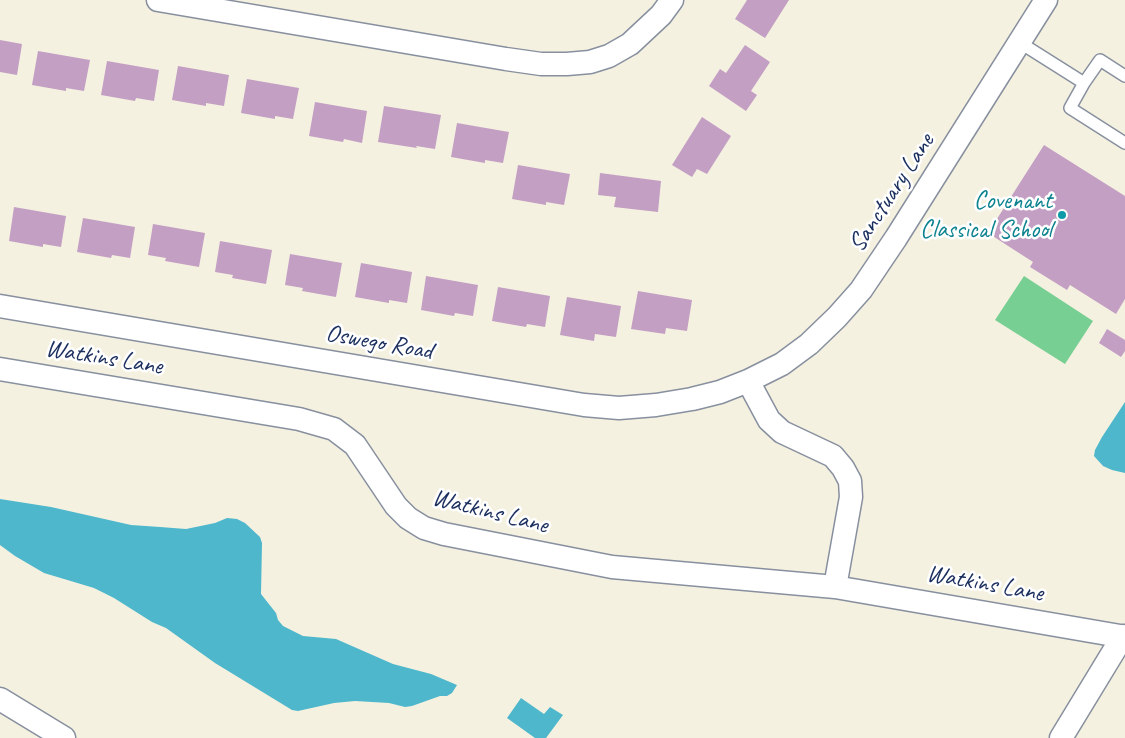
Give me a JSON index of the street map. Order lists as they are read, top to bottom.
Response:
{
  "streets": {
    "street": ["Sanctuary Lane", "Oswego Road", "Watkins Lane"]
  },
  "crossings": [
    ["Sanctuary Lane", "Oswego Road"]
  ],
  "places": ["Covenant Classical School"]
}
